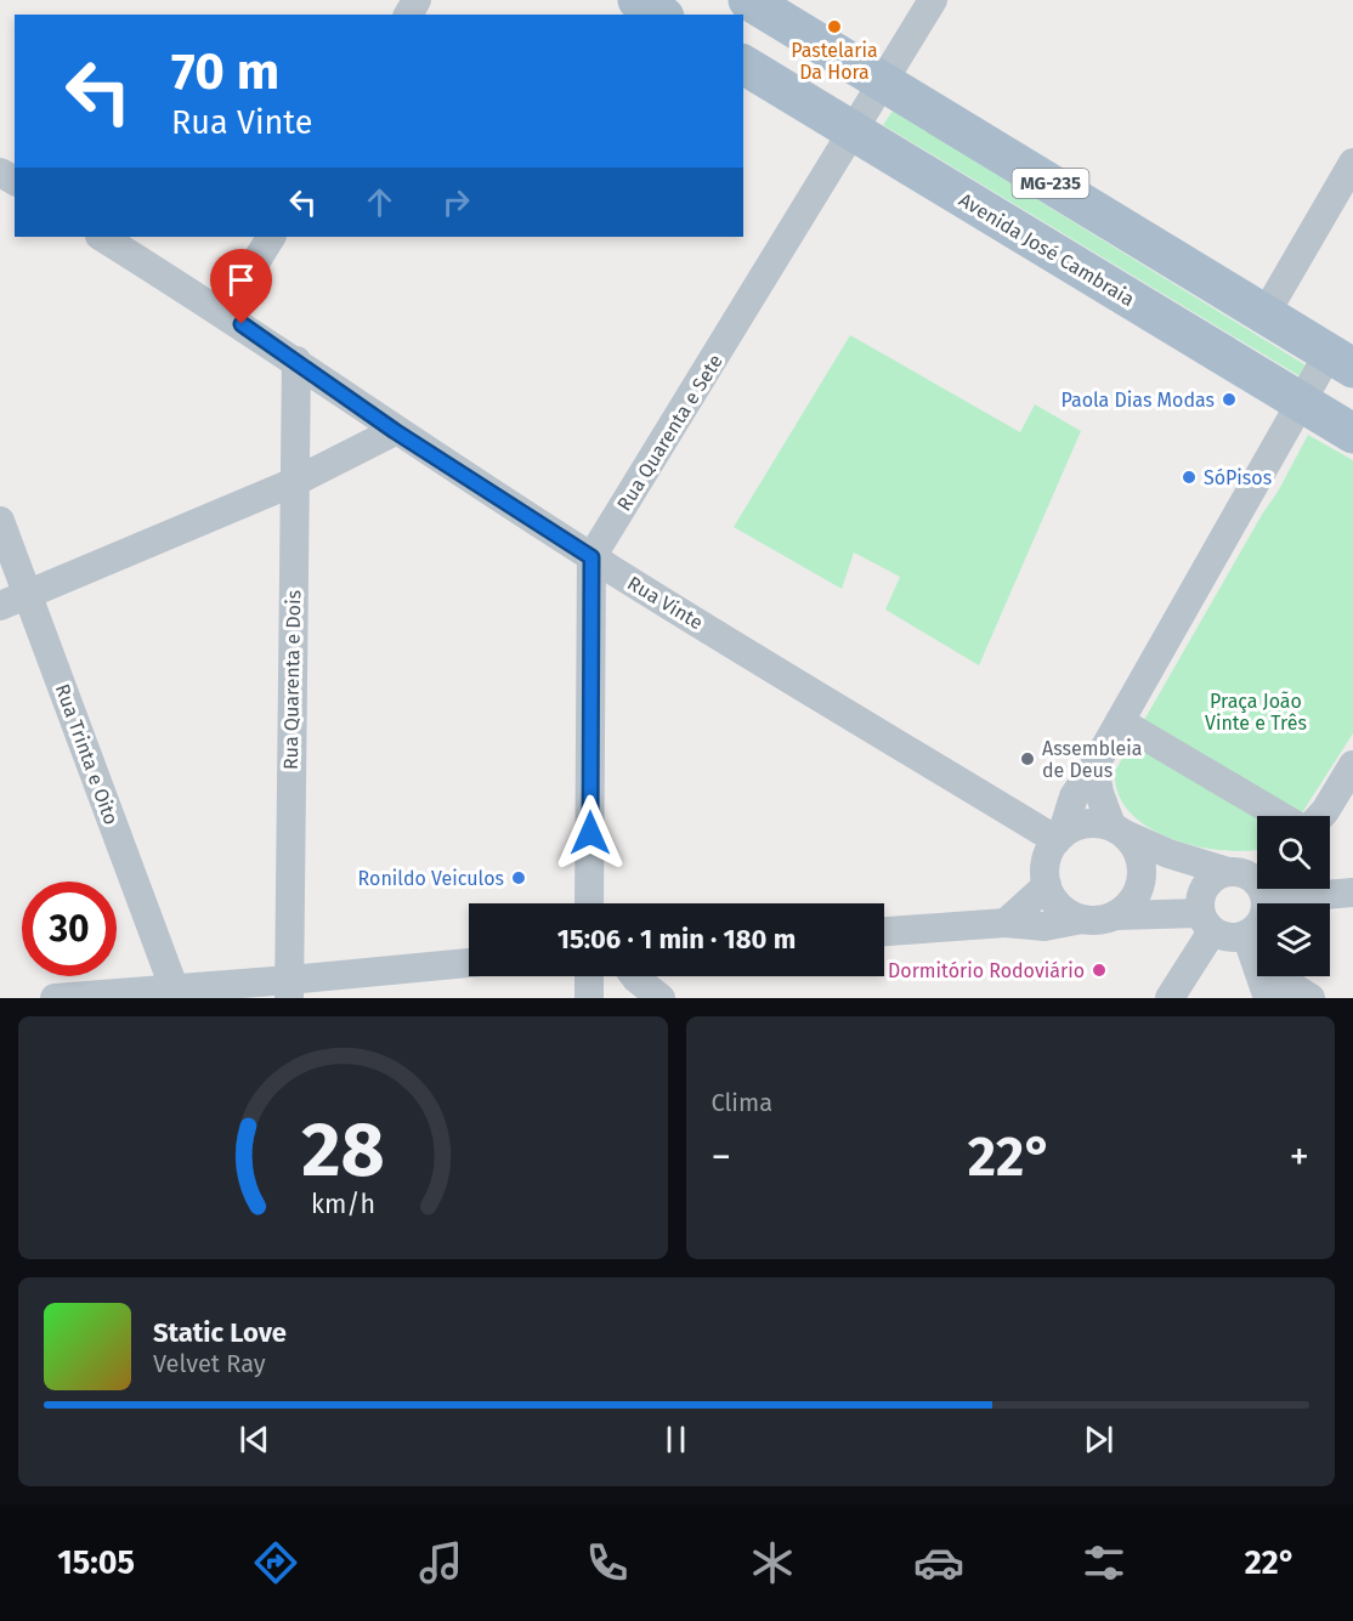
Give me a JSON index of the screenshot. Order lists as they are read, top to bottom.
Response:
{
  "streets": {
    "main road": ["MG-235", "Avenida José Cambraia"],
    "street": [
      "Rua Quarenta e Sete",
      "Rua Vinte",
      "Rua Quarenta e Dois",
      "Rua Trinta e Oito"
    ]
  },
  "crossings": [
    ["MG-235", "Rua Quarenta e Sete"],
    ["Avenida José Cambraia", "Rua Quarenta e Sete"],
    ["Rua Quarenta e Sete", "Rua Vinte"],
    ["Rua Vinte", "Rua Quarenta e Dois"]
  ],
  "parks": ["Praça João Vinte e Três"],
  "places": [
    "Pastelaria Da Hora",
    "Paola Dias Modas",
    "SóPisos",
    "Assembleia de Deus",
    "Ronildo Veiculos",
    "Dormitório Rodoviário"
  ],
  "page": {
    "turn": ["70 m", "Rua Vinte"],
    "limit": "30",
    "trip": "15:06 · 1 min · 180 m",
    "tile": "Clima",
    "heat": ["−", "22°", "+"],
    "song": ["Static Love", "Velvet Ray"],
    "tabs": ["15:05", "22°"],
    "gauge": ["28", "km/h"]
  }
}
